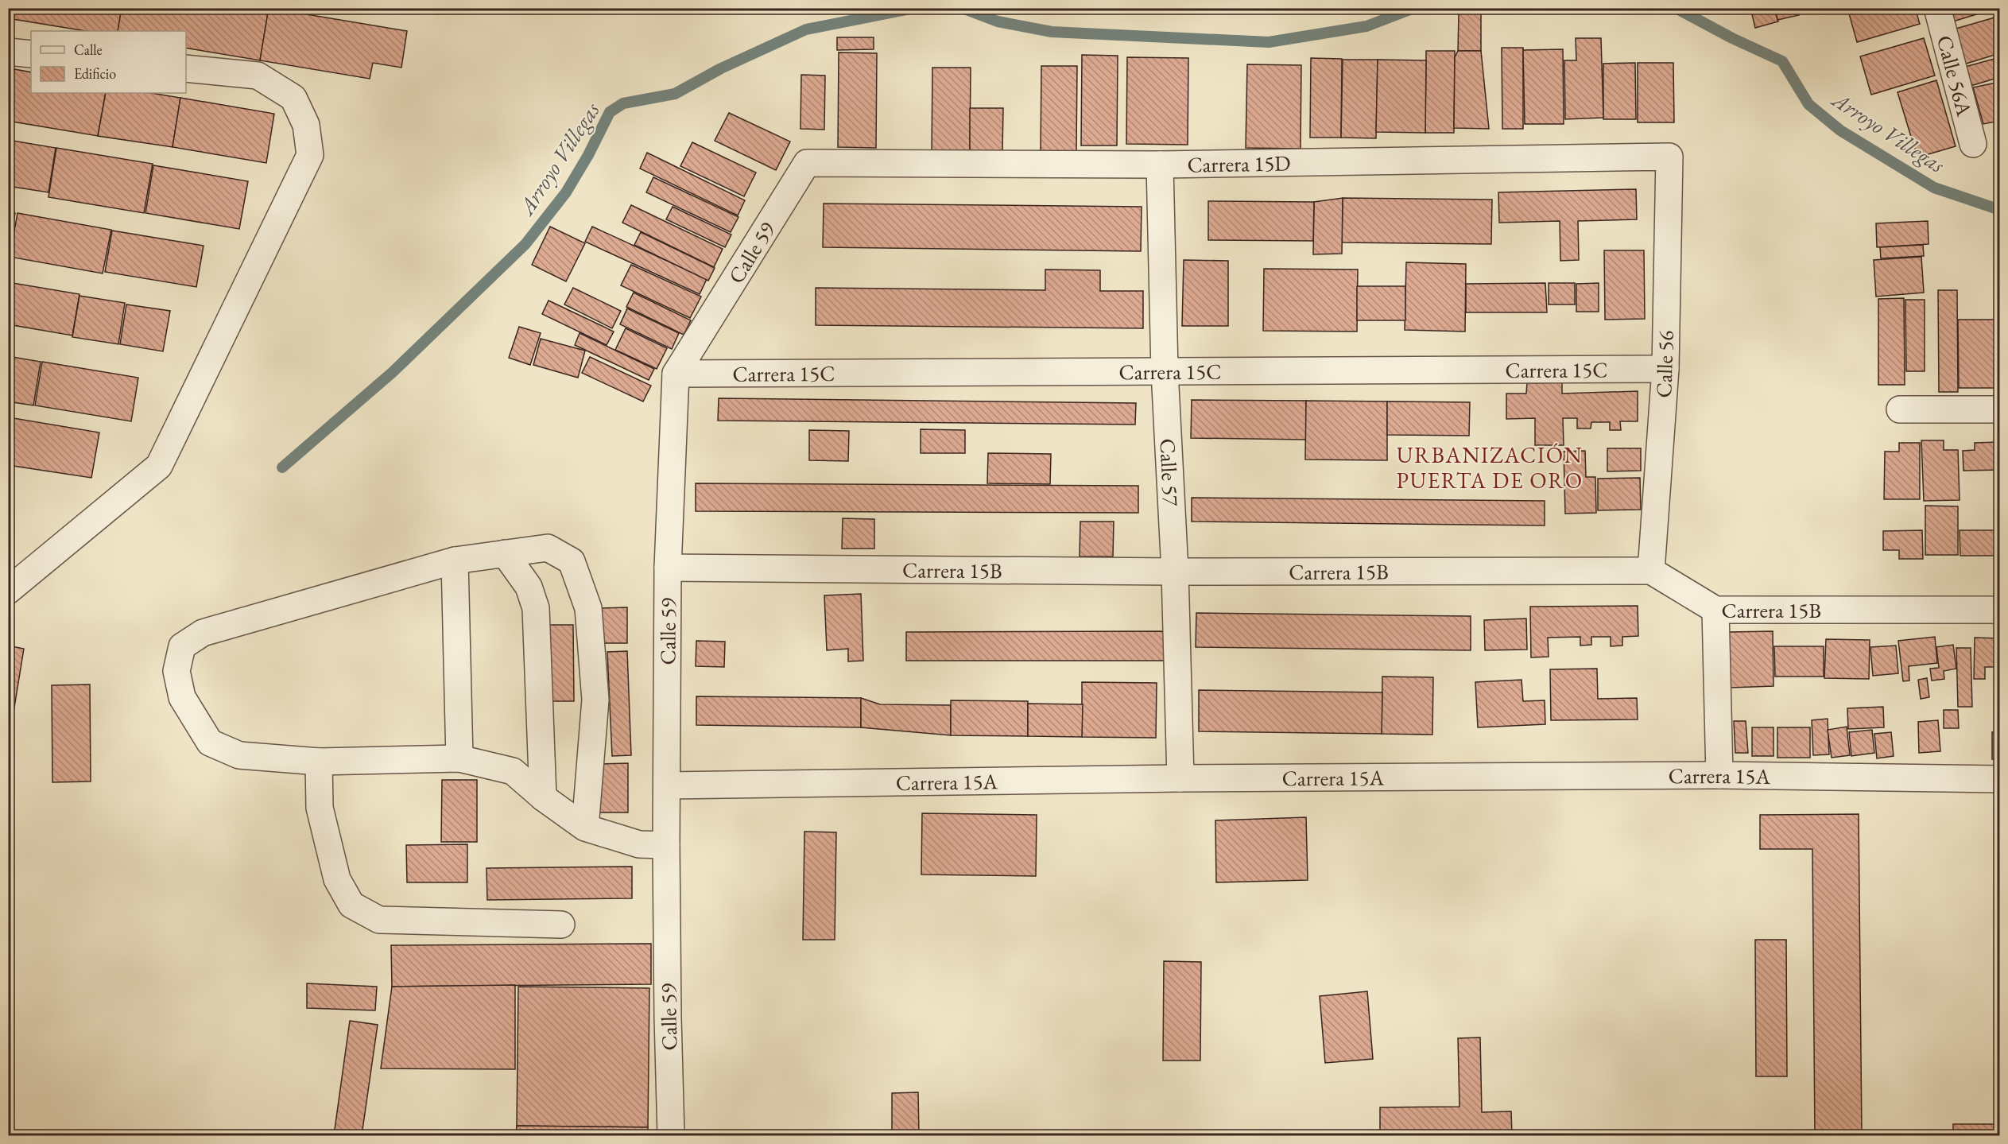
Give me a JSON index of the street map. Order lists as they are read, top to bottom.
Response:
{
  "streets": {
    "street": [
      "Calle 56A",
      "Carrera 15D",
      "Calle 59",
      "Calle 56",
      "Carrera 15C",
      "Calle 57",
      "Carrera 15B",
      "Carrera 15A"
    ]
  },
  "crossings": [
    ["Carrera 15D", "Calle 59"],
    ["Carrera 15D", "Calle 56"],
    ["Carrera 15D", "Calle 57"],
    ["Calle 59", "Carrera 15C"],
    ["Calle 59", "Carrera 15B"],
    ["Calle 59", "Carrera 15A"],
    ["Calle 56", "Carrera 15C"],
    ["Calle 56", "Carrera 15B"],
    ["Carrera 15C", "Calle 57"],
    ["Calle 57", "Carrera 15B"],
    ["Calle 57", "Carrera 15A"]
  ],
  "districts": ["URBANIZACIÓN PUERTA DE ORO"],
  "water": ["Arroyo Villegas"],
  "legend": ["Calle", "Edificio"]
}
